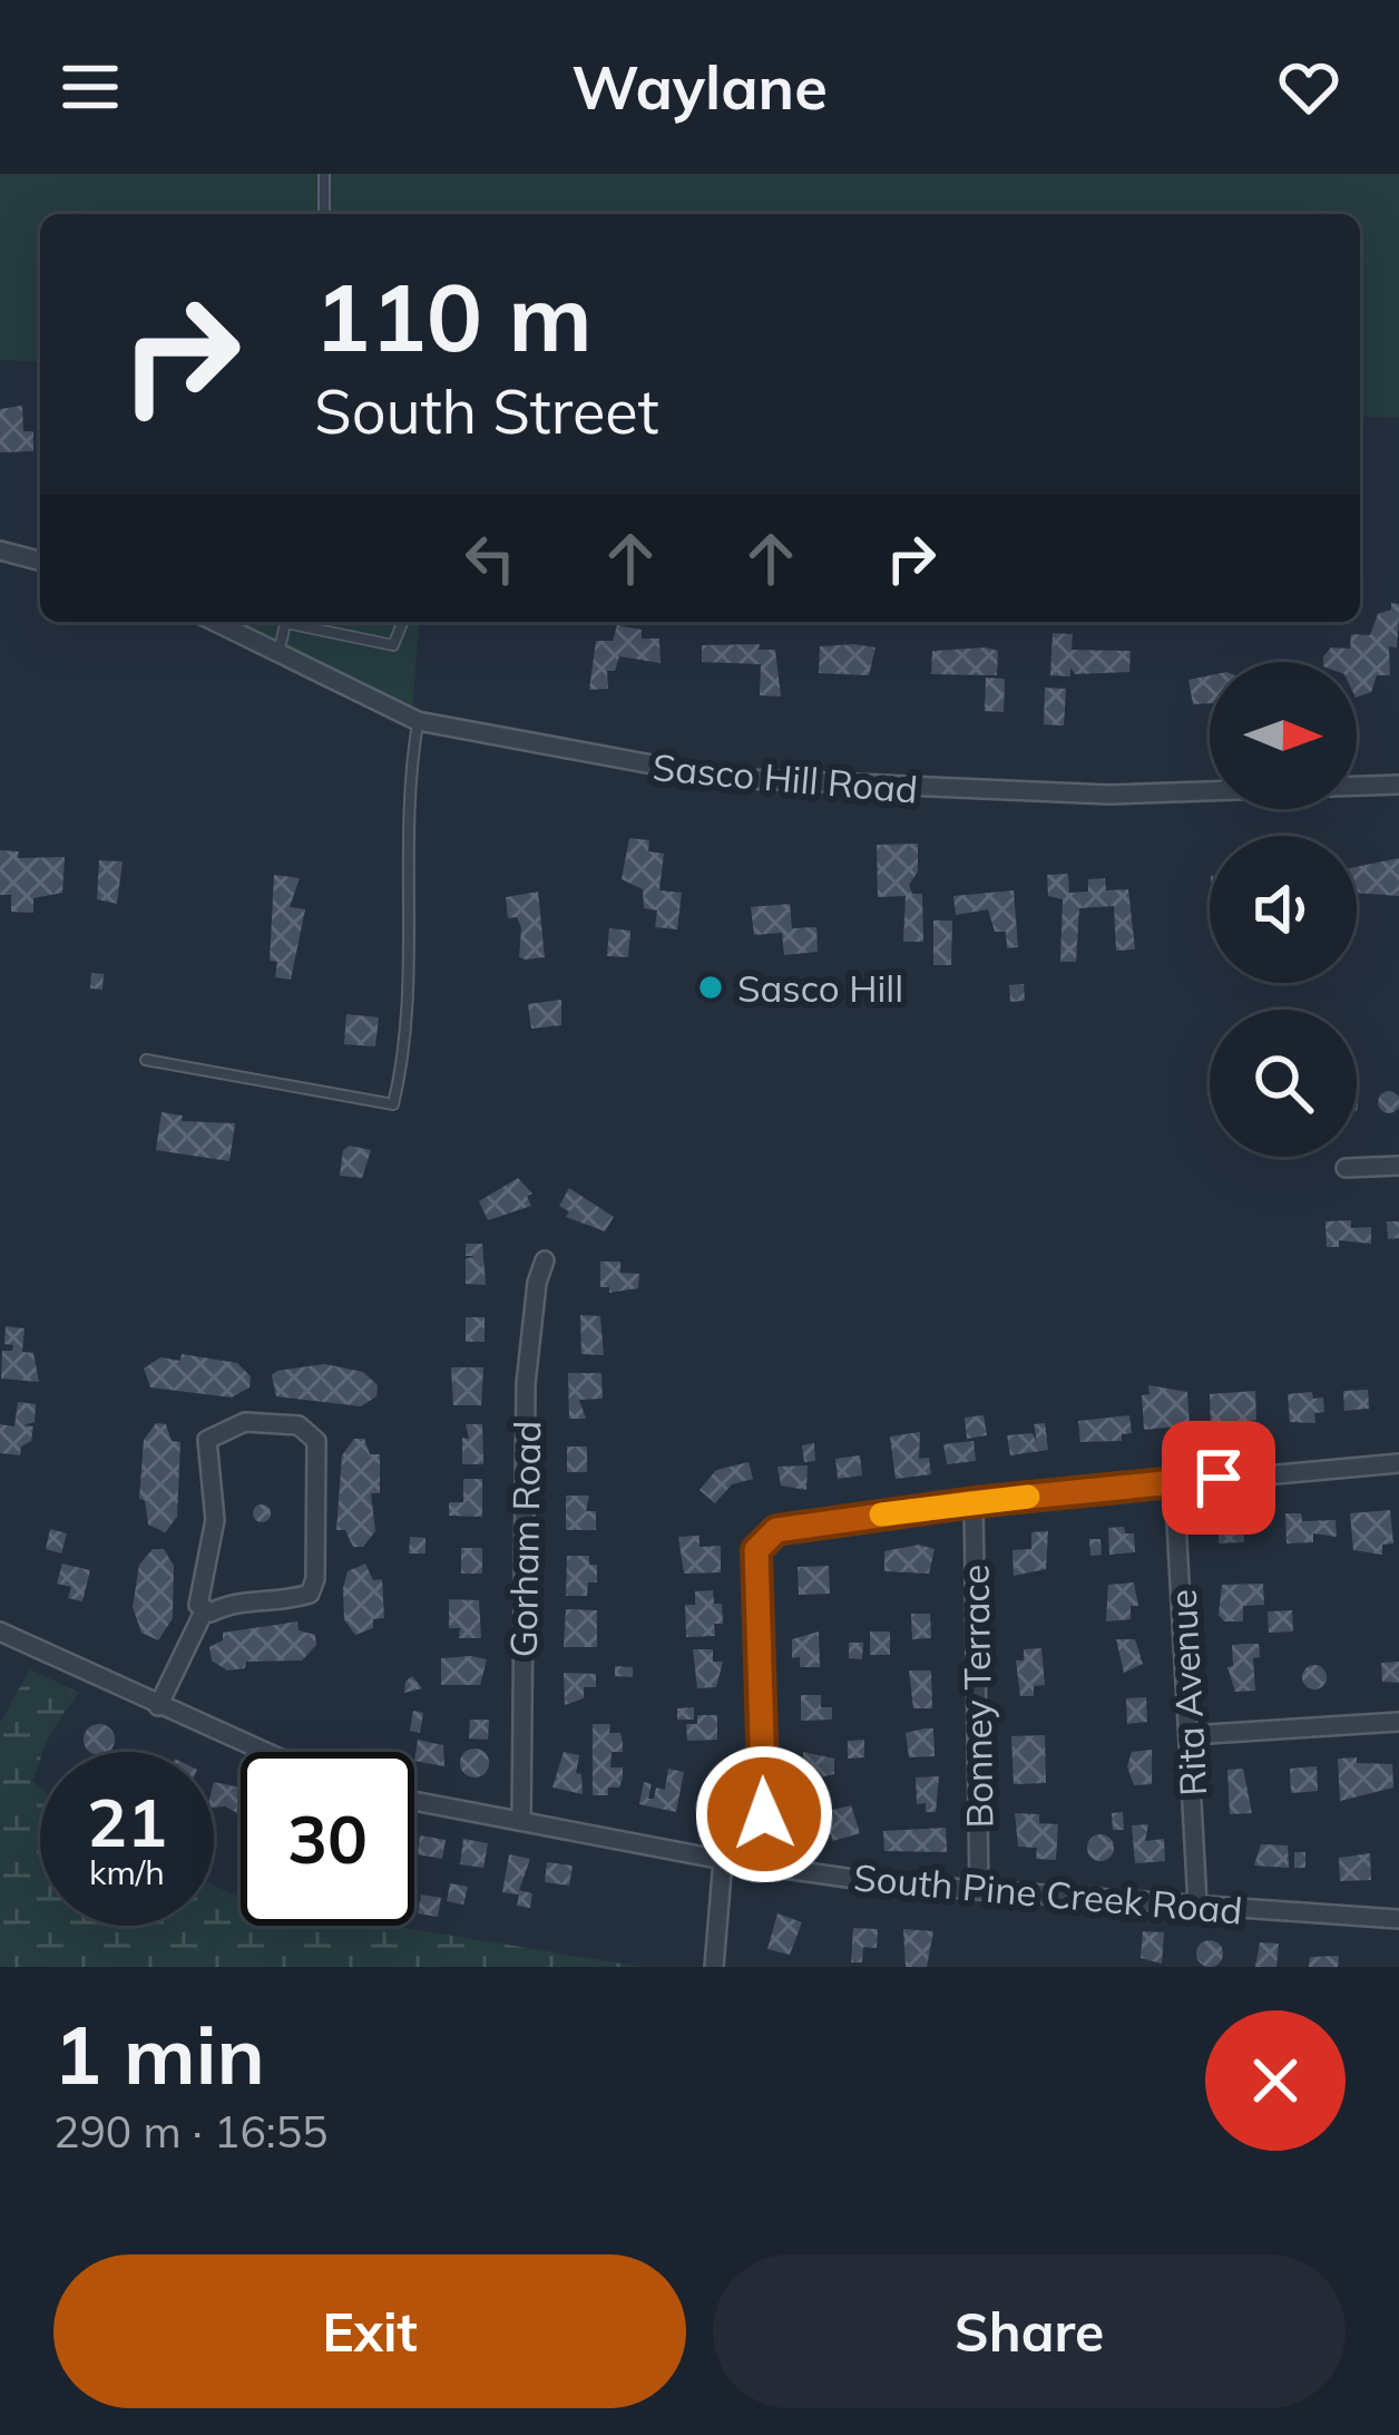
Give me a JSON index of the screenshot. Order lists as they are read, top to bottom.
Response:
{
  "streets": {
    "street": [
      "Sasco Hill Road",
      "Gorham Road",
      "Rita Avenue",
      "Bonney Terrace",
      "South Pine Creek Road"
    ]
  },
  "crossings": [
    ["Gorham Road", "South Pine Creek Road"],
    ["Rita Avenue", "South Pine Creek Road"],
    ["Bonney Terrace", "South Pine Creek Road"]
  ],
  "places": ["Sasco Hill"],
  "north": "right",
  "page": {
    "header": "Waylane",
    "turn": ["110 m", "South Street"],
    "speed": "21 km/h",
    "limit": "30",
    "heading": ["1 min", "290 m · 16:55"],
    "buttons": ["Exit", "Share"]
  }
}
